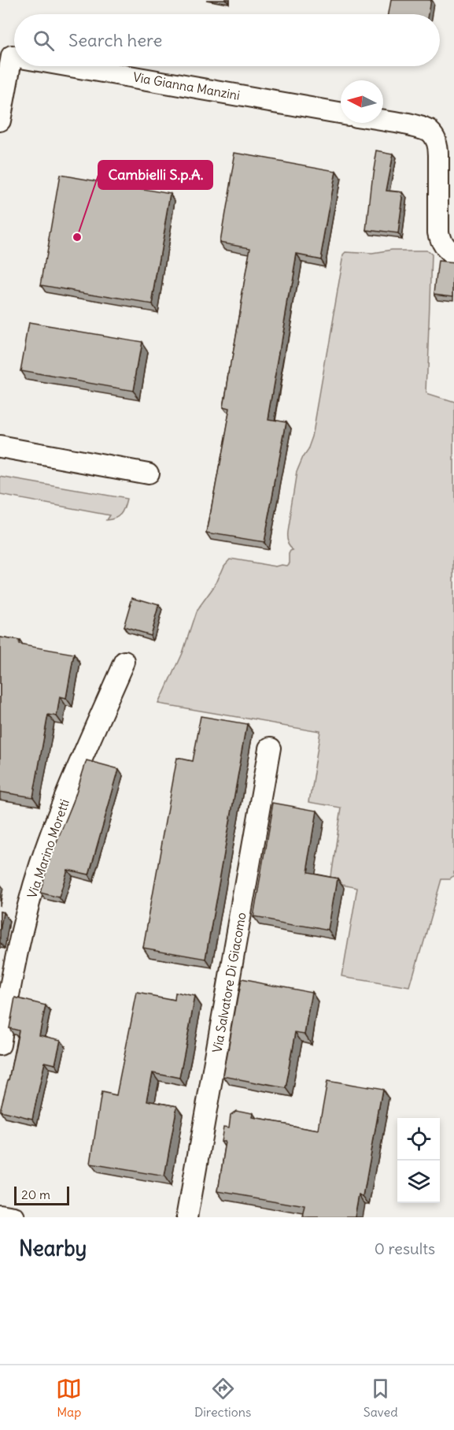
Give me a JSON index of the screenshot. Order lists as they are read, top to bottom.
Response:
{
  "streets": {
    "street": ["Via Gianna Manzini", "Via Marino Moretti", "Via Salvatore Di Giacomo"]
  },
  "places": ["Cambielli S.p.A."],
  "scale_bar": "20 m",
  "north": "left",
  "page": {
    "search": "Search here",
    "scale": "20 m",
    "heading": ["Nearby", "0 results"],
    "nav": ["Map", "Directions", "Saved"]
  }
}
